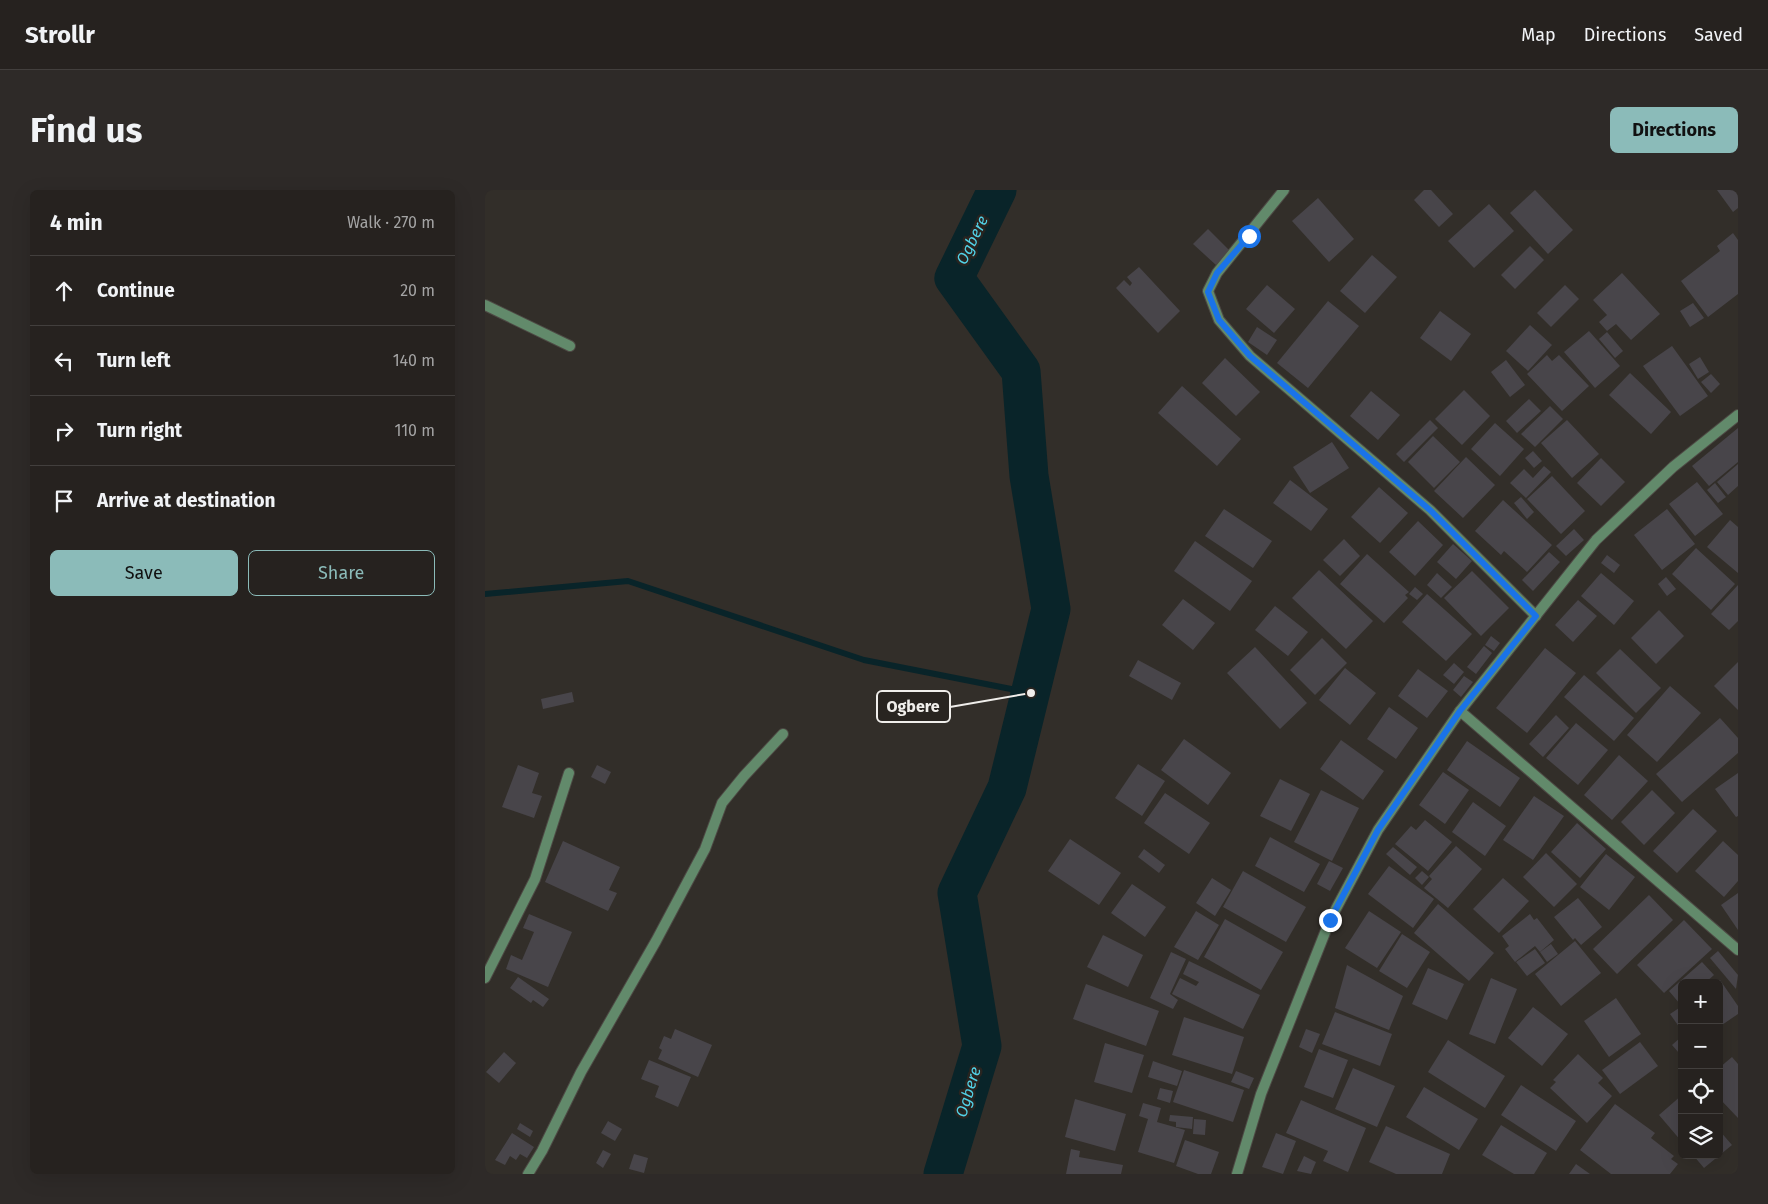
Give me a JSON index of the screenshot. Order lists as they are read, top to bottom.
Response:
{
  "water": ["Ogbere"],
  "places": ["Ogbere"],
  "page": {
    "header": "Strollr",
    "nav": ["Map", "Directions", "Saved"],
    "buttons": [
      "Directions",
      ["Save", "Share"]
    ],
    "title": "Find us",
    "heading": ["4 min", "Walk · 270 m"],
    "list": [
      ["Continue", "20 m"],
      ["Turn left", "140 m"],
      ["Turn right", "110 m"],
      "Arrive at destination"
    ],
    "map_buttons": ["+", "−"]
  }
}
